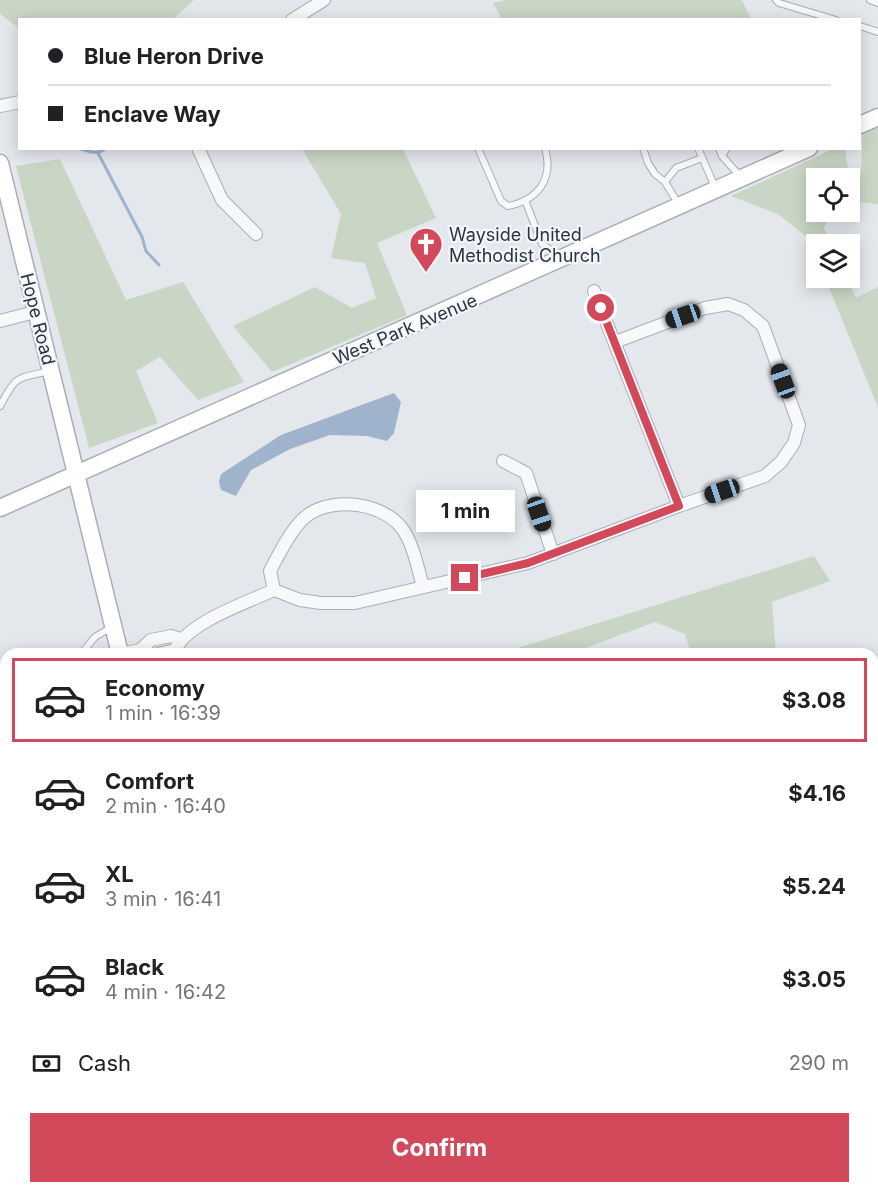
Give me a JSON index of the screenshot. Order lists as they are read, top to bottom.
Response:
{
  "streets": {
    "street": ["Hope Road", "West Park Avenue"]
  },
  "crossings": [
    ["Hope Road", "West Park Avenue"]
  ],
  "places": {
    "church": ["Wayside United Methodist Church"]
  },
  "page": {
    "banner": ["Blue Heron Drive", "Enclave Way"],
    "bubble": "1 min",
    "list": [
      {
        "name": "Economy",
        "note": "1 min · 16:39",
        "value": "$3.08"
      },
      {
        "name": "Comfort",
        "note": "2 min · 16:40",
        "value": "$4.16"
      },
      {
        "name": "XL",
        "note": "3 min · 16:41",
        "value": "$5.24"
      },
      {
        "name": "Black",
        "note": "4 min · 16:42",
        "value": "$3.05"
      }
    ],
    "pay": ["Cash", "290 m"],
    "buttons": "Confirm"
  }
}
